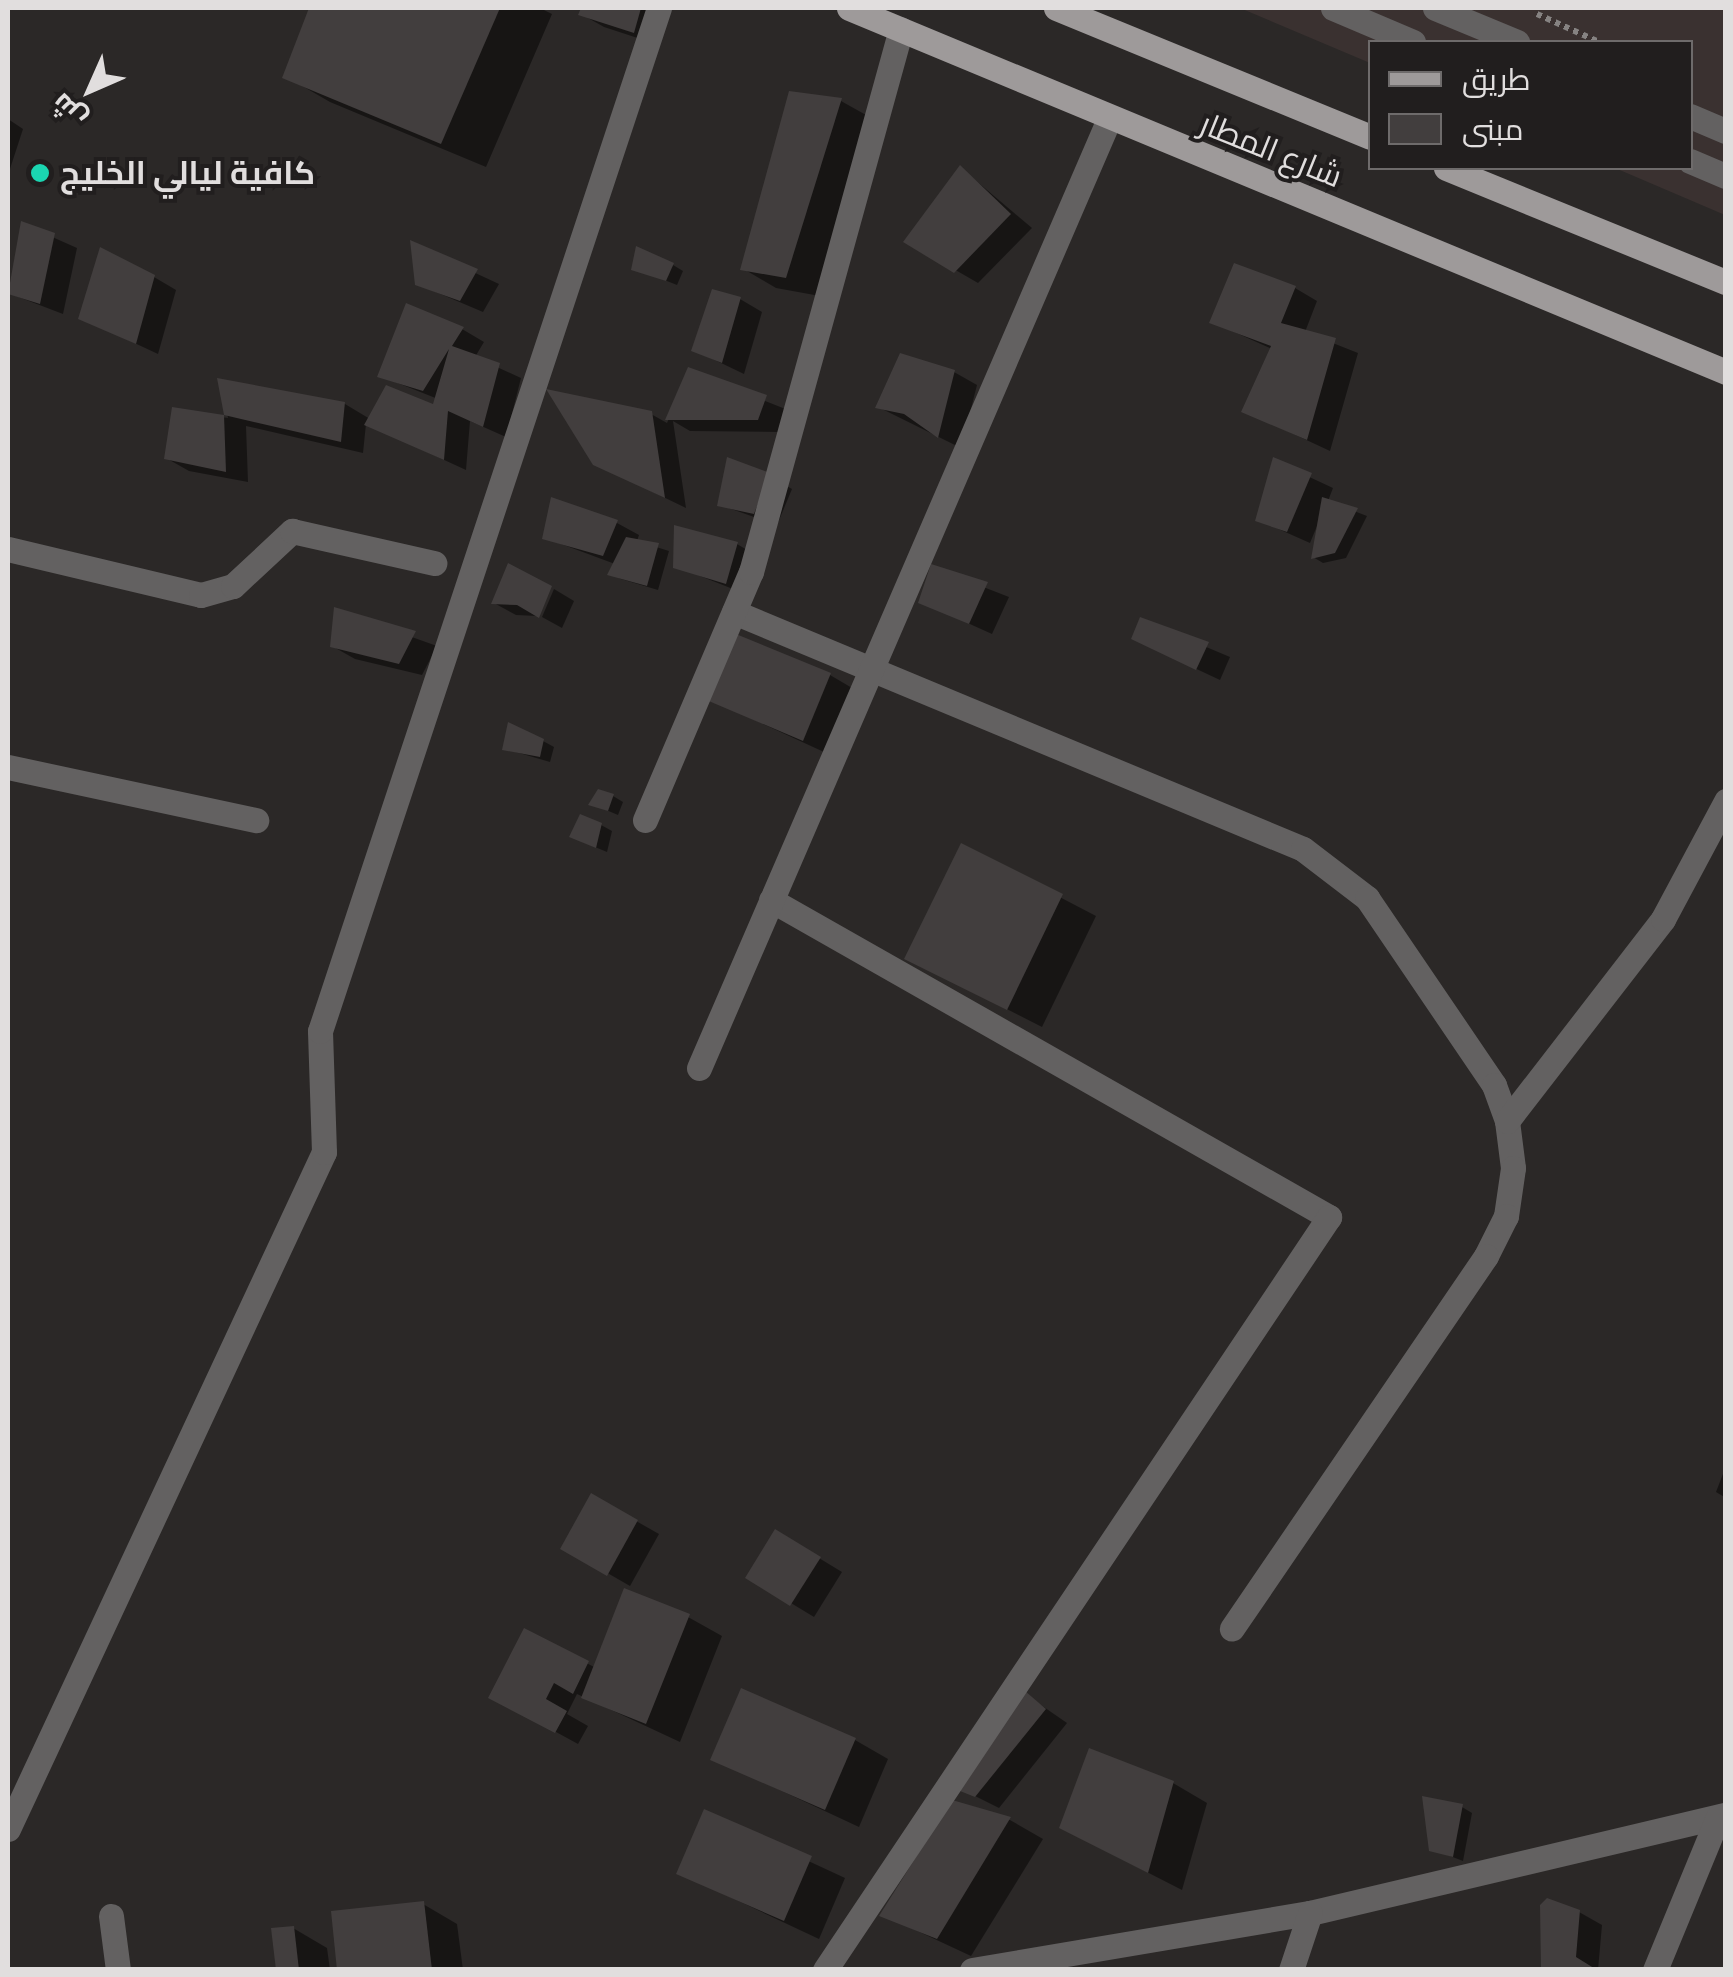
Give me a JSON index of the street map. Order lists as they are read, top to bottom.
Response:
{
  "streets": {
    "main road": ["شارع المطار"]
  },
  "places": ["كافية ليالي الخليج"],
  "legend": ["طريق", "مبنى"],
  "north": "bottom left"
}
